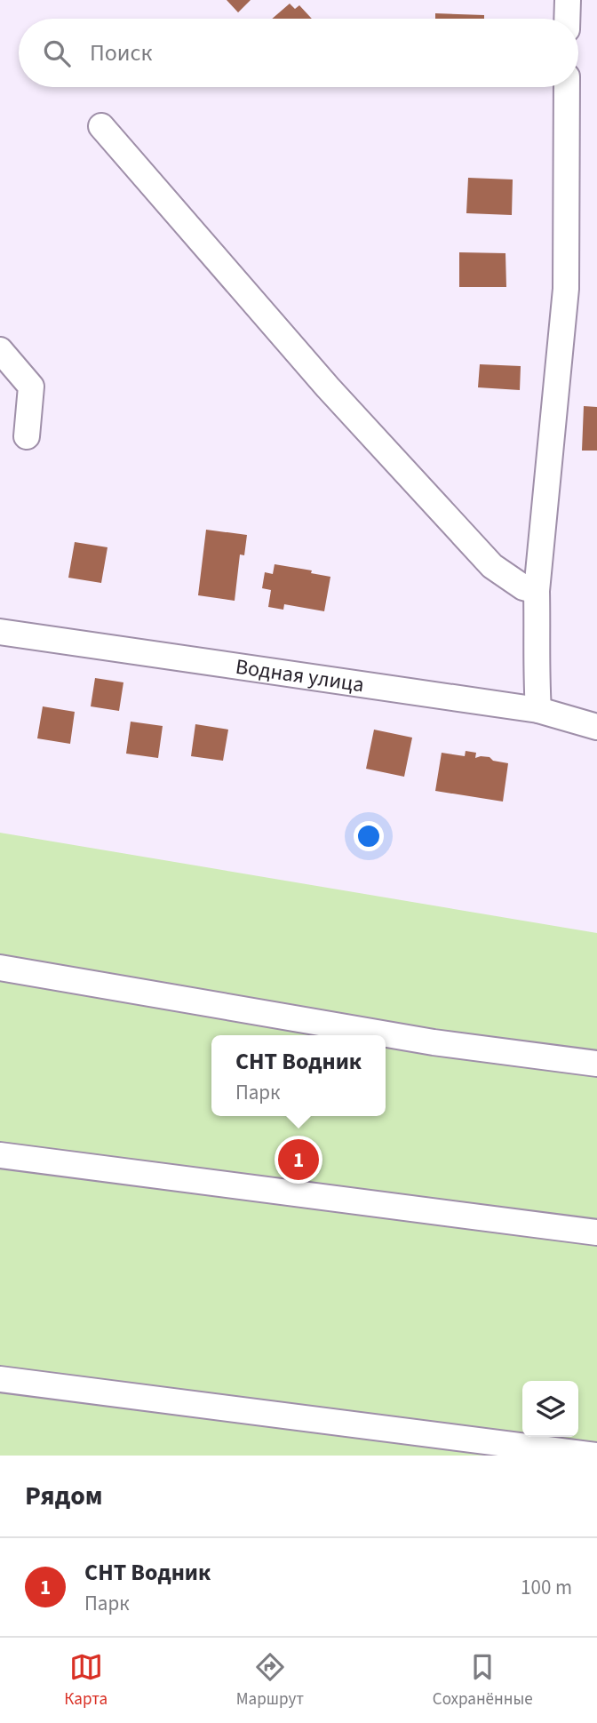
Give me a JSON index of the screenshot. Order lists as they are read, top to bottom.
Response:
{
  "streets": {
    "street": ["Водная улица"]
  },
  "page": {
    "search": "Поиск",
    "popup": ["СНТ Водник", "Парк"],
    "pins": "1",
    "heading": "Рядом",
    "list": [
      {
        "mark": "1",
        "name": "СНТ Водник",
        "note": "Парк",
        "value": "100 m"
      }
    ],
    "nav": ["Карта", "Маршрут", "Сохранённые"]
  }
}
